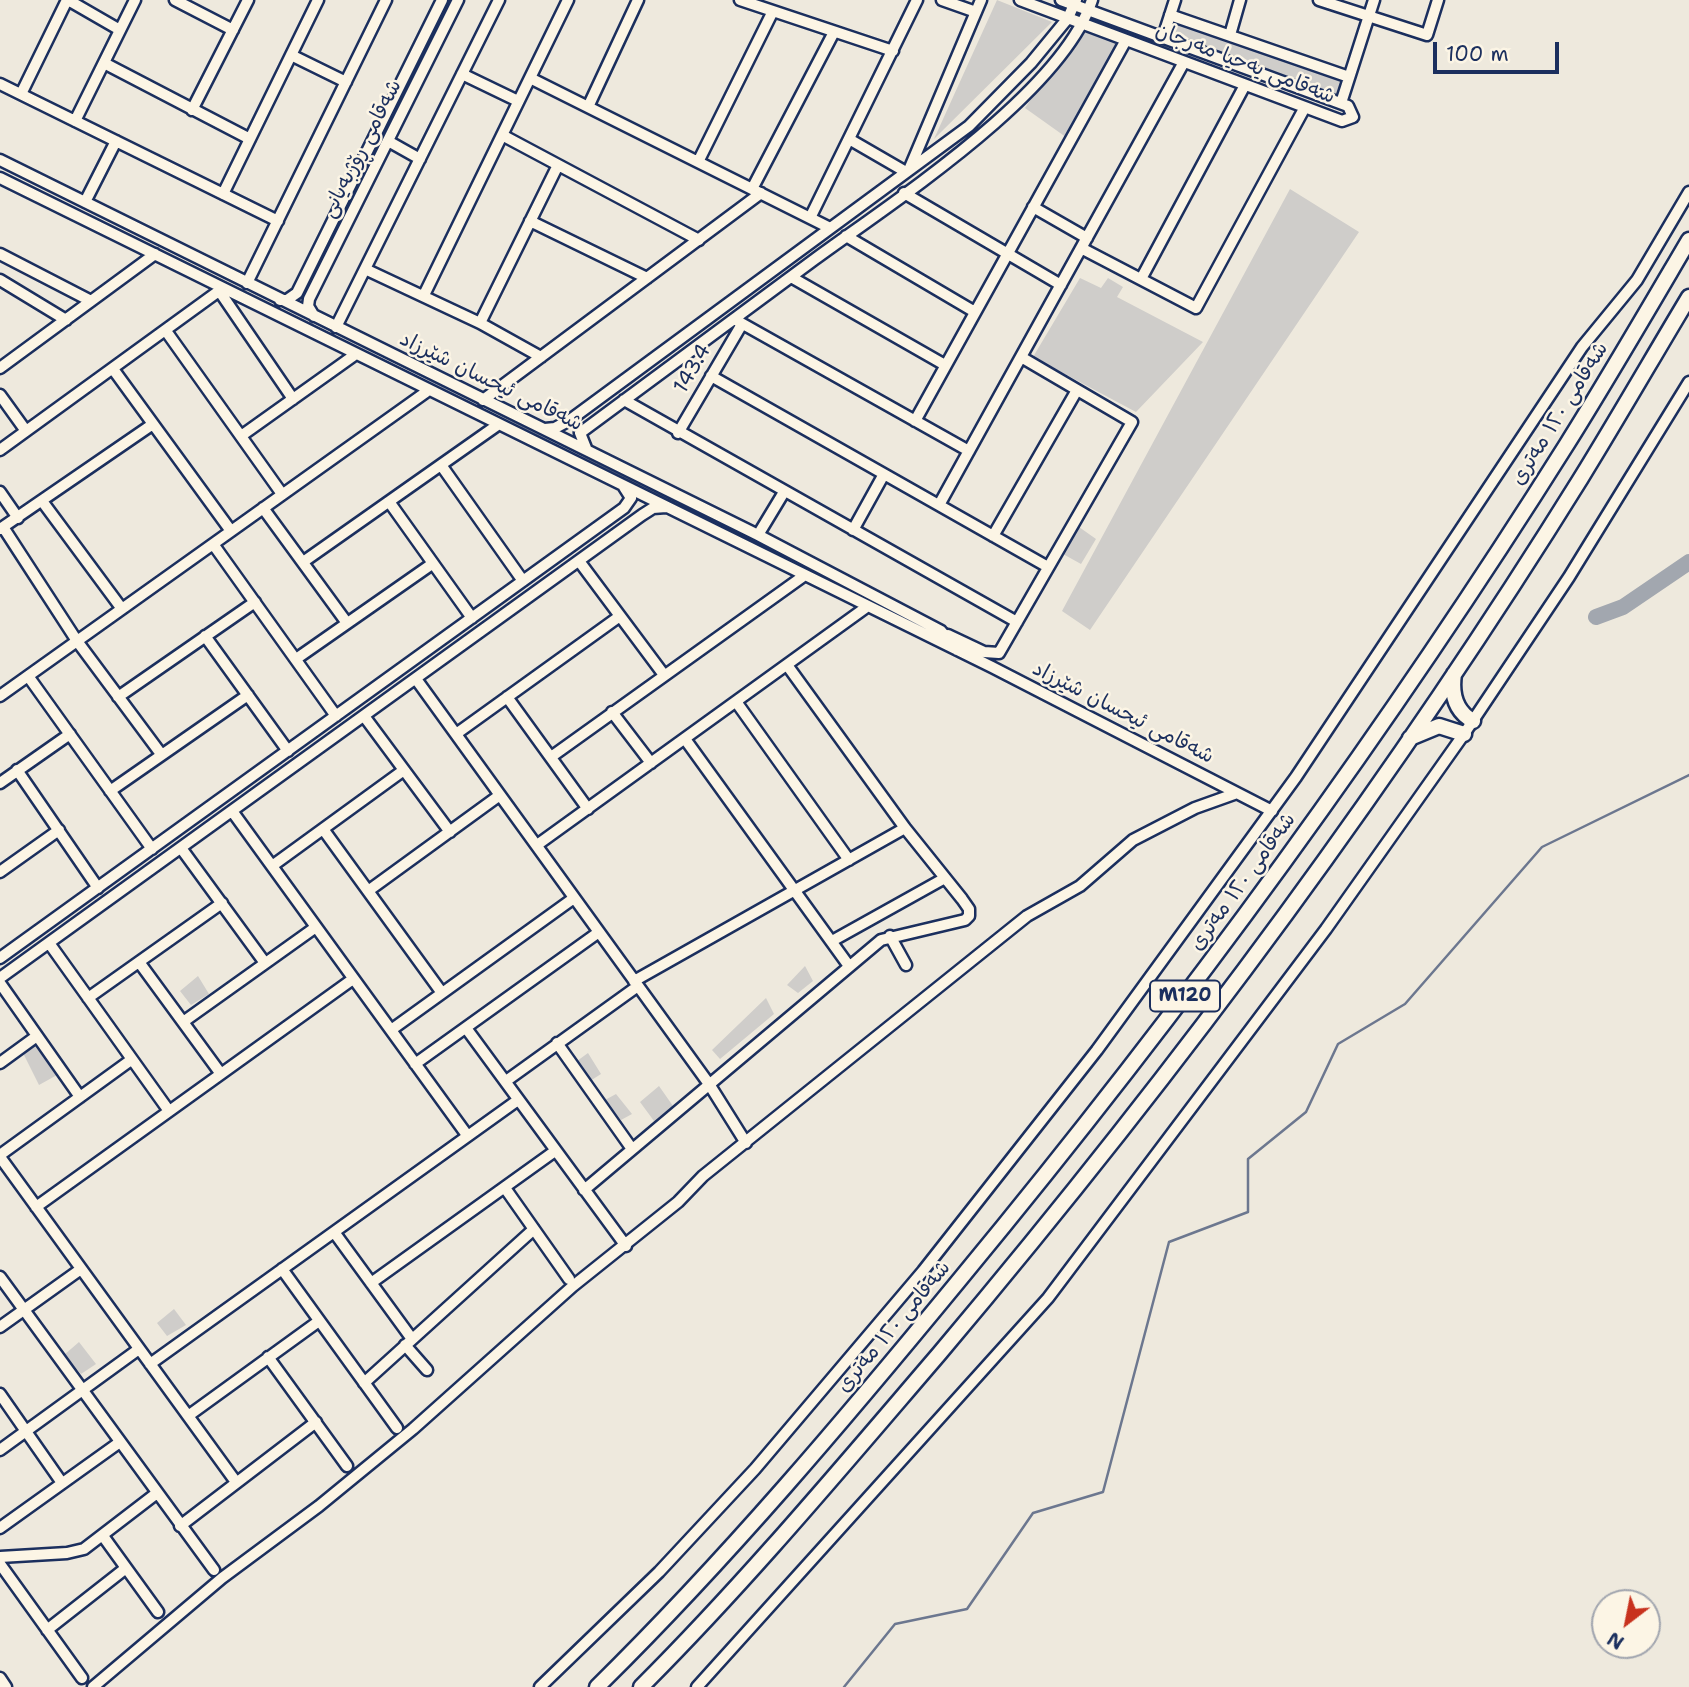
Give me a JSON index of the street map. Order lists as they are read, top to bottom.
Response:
{
  "streets": {
    "highway": ["شەقامی ١٢٠ مەتری", "M120"],
    "street": [
      "شەقامی یەحیا مەرجان",
      "شەقامی ڕۆژبەیانی",
      "143.4",
      "شەقامی ئیحسان شێرزاد"
    ]
  },
  "scale_bar": "100 m",
  "north": "bottom left"
}
